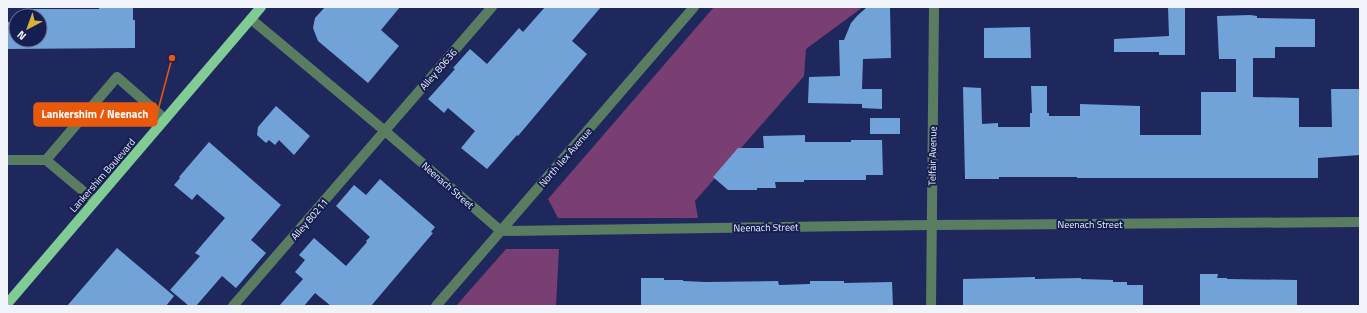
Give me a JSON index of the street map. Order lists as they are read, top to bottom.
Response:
{
  "streets": {
    "main road": ["Lankershim Boulevard"],
    "street": [
      "Alley 80636",
      "Telfair Avenue",
      "North Ilex Avenue",
      "Neenach Street",
      "Alley 80211"
    ]
  },
  "crossings": [
    ["Alley 80636", "Neenach Street"],
    ["Alley 80636", "Alley 80211"],
    ["Telfair Avenue", "Neenach Street"],
    ["North Ilex Avenue", "Neenach Street"],
    ["Lankershim Boulevard", "Neenach Street"],
    ["Neenach Street", "Alley 80211"]
  ],
  "places": ["Lankershim / Neenach"],
  "north": "bottom left"
}
